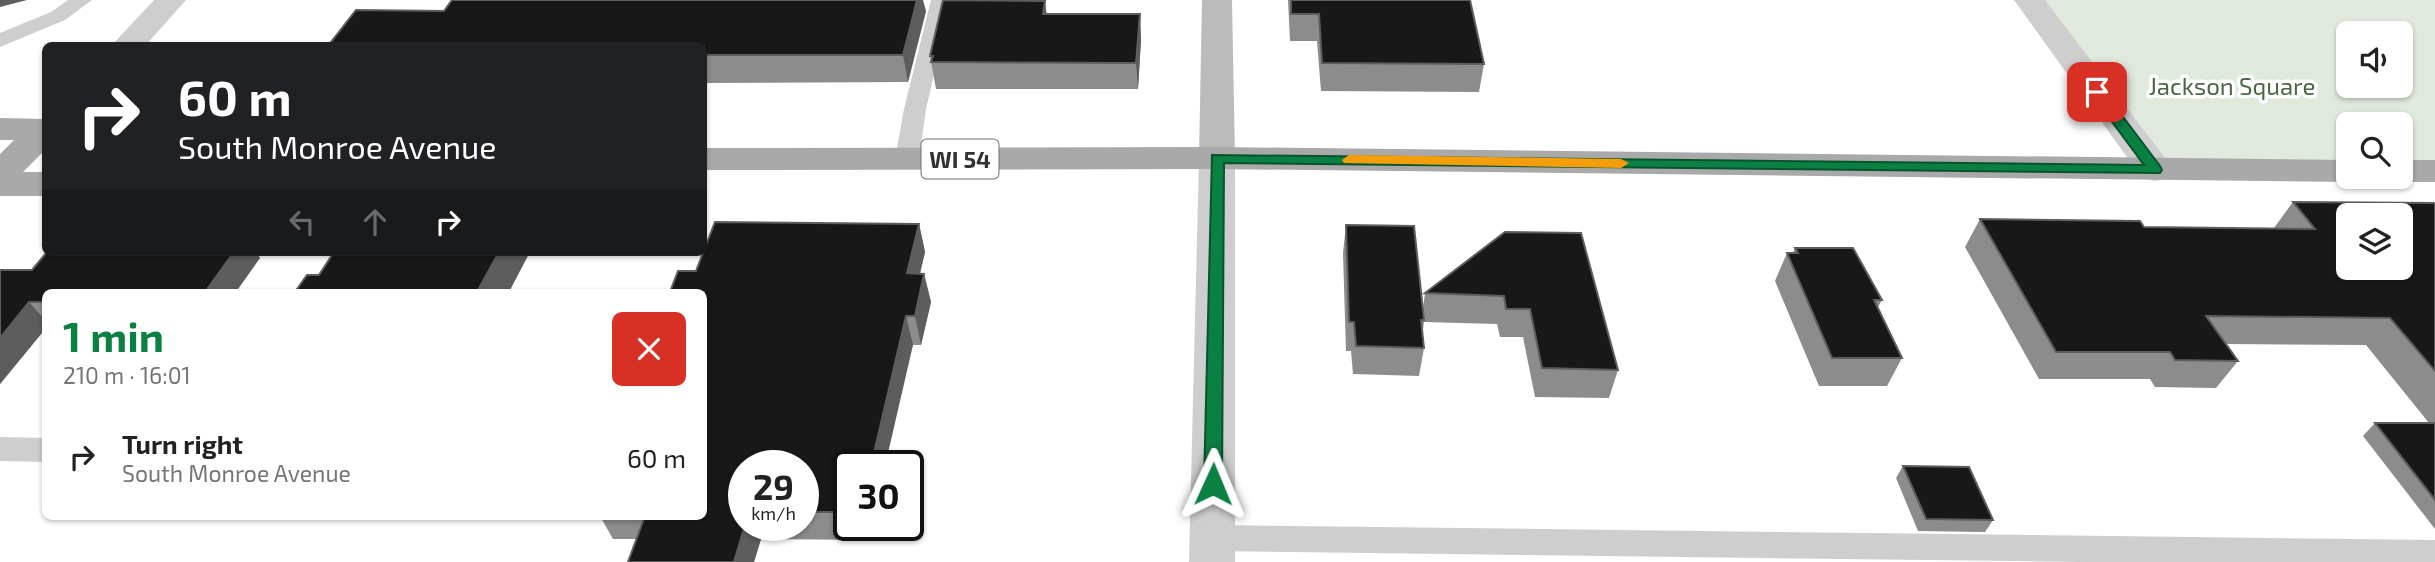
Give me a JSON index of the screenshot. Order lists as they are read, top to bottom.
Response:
{
  "streets": {
    "main road": ["WI 54"]
  },
  "parks": ["Jackson Square"],
  "page": {
    "turn": ["60 m", "South Monroe Avenue"],
    "heading": ["1 min", "210 m · 16:01"],
    "list": [
      {
        "name": "Turn right",
        "note": "South Monroe Avenue",
        "value": "60 m"
      }
    ],
    "speed": "29 km/h",
    "limit": "30"
  }
}
